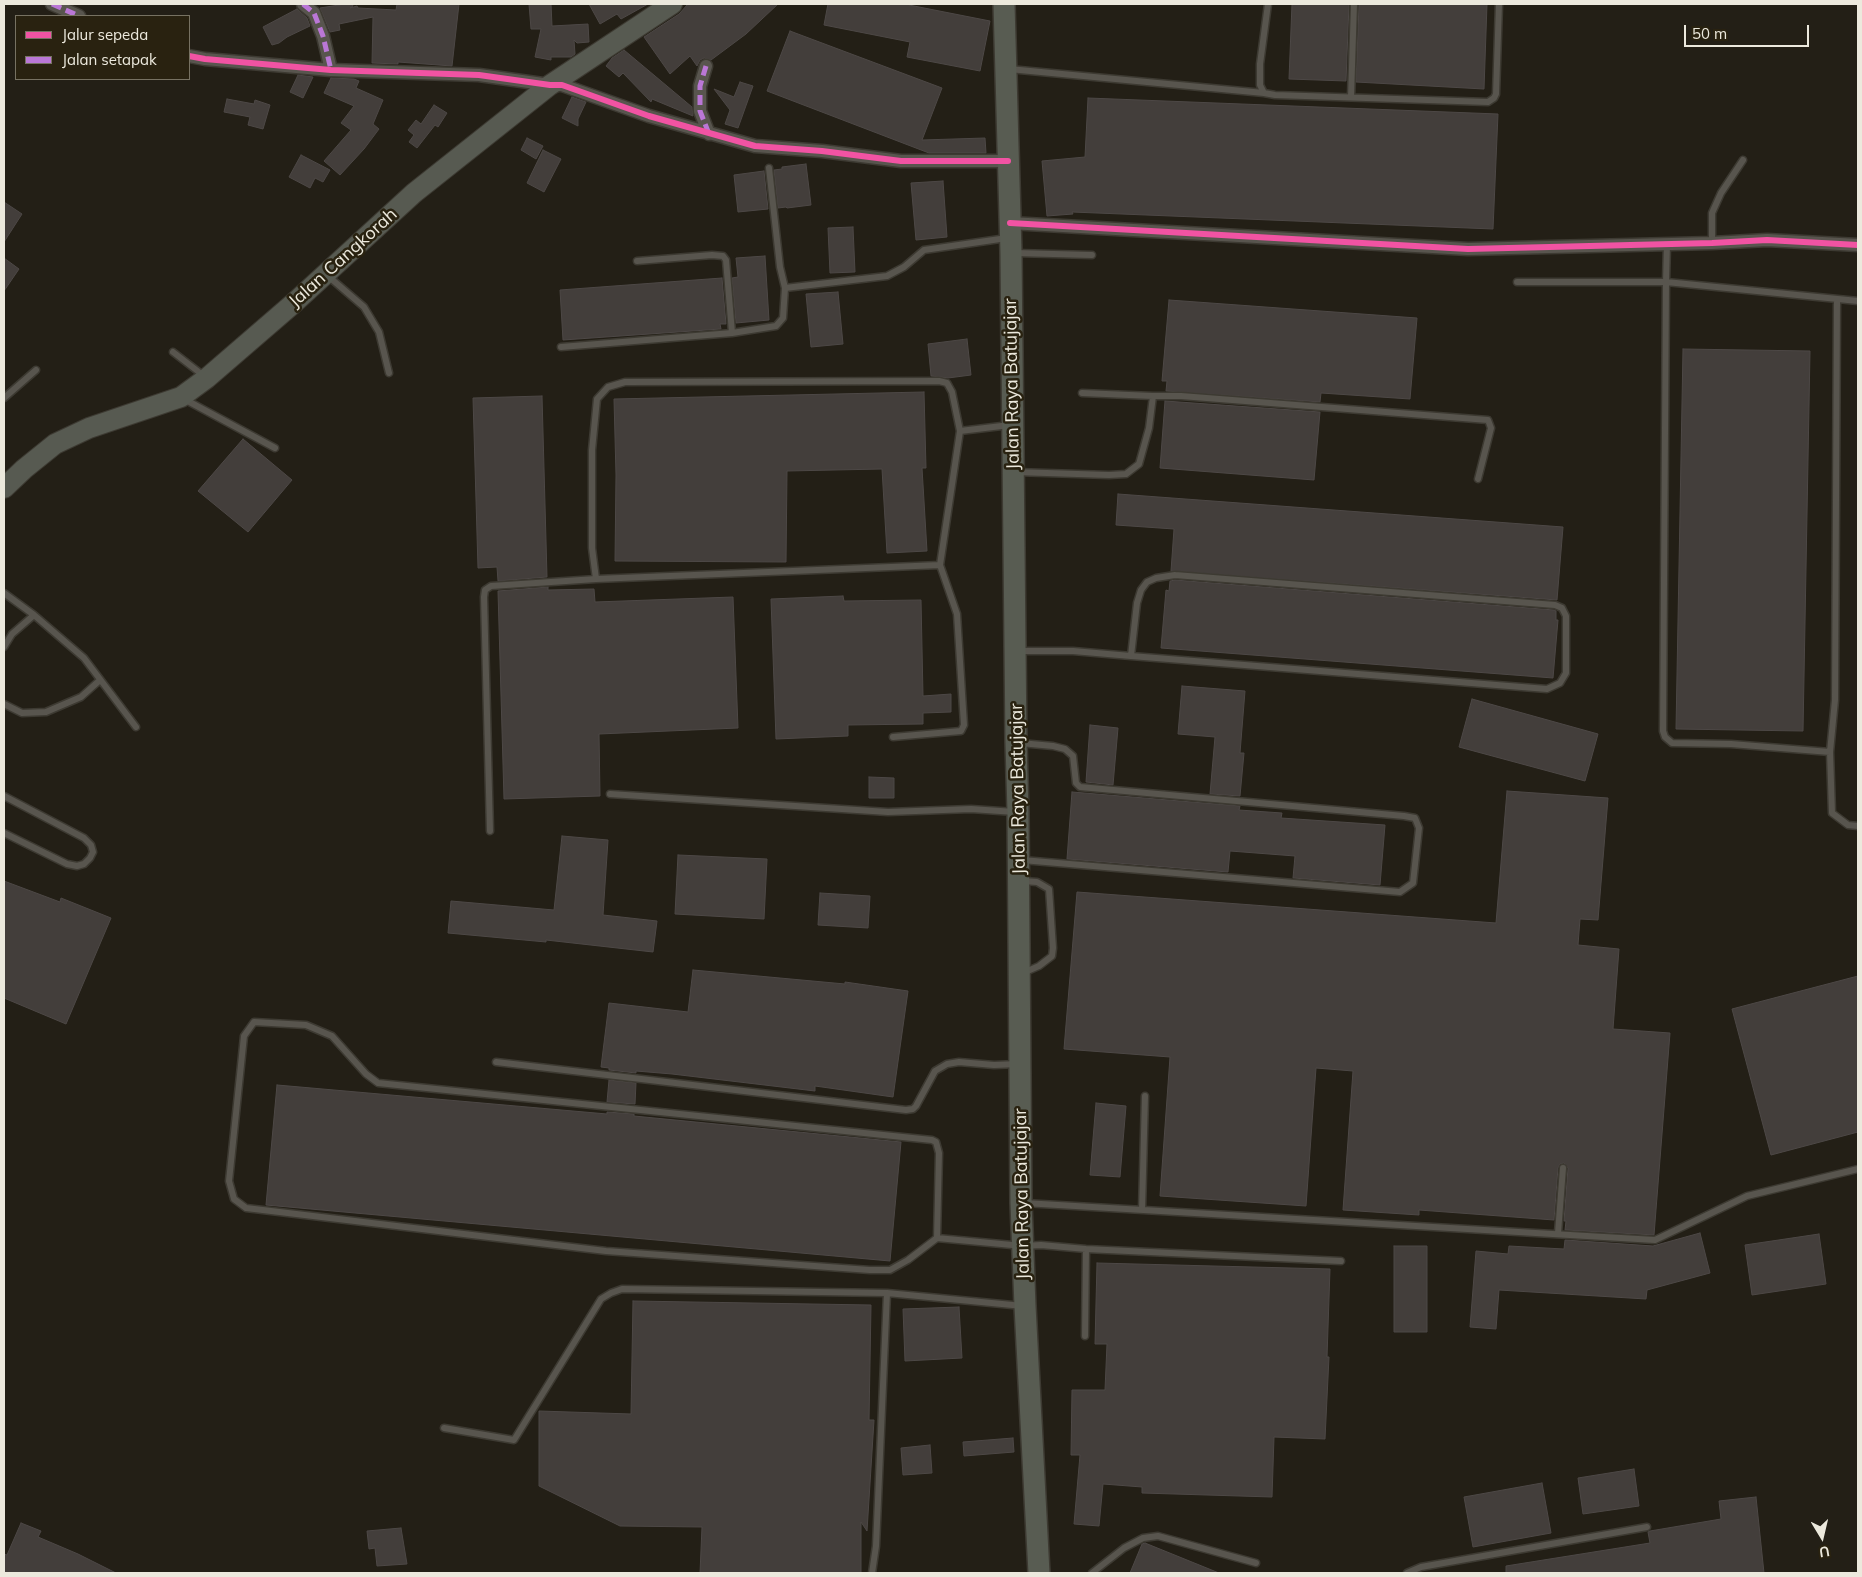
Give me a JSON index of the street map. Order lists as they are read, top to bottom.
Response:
{
  "streets": {
    "highway": ["Jalan Raya Batujajar"],
    "main road": ["Jalan Cangkorah"]
  },
  "legend": ["Jalur sepeda", "Jalan setapak"],
  "scale_bar": "50 m",
  "north": "bottom"
}
